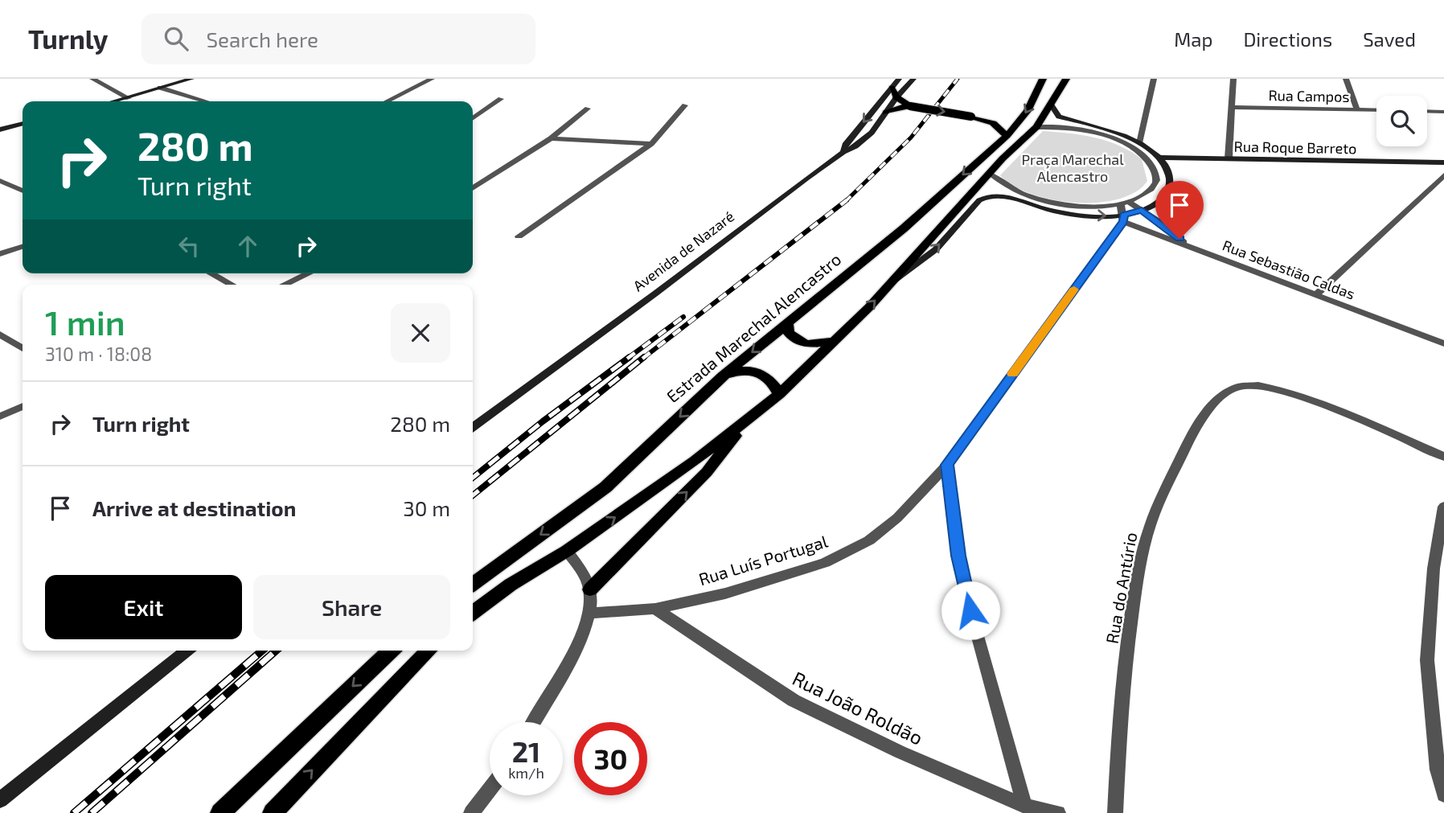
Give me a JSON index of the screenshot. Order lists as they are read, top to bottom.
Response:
{
  "streets": {
    "main road": ["Rua Roque Barreto", "Avenida de Nazaré", "Estrada Marechal Alencastro"],
    "street": [
      "Rua Campos",
      "Rua Sebastião Caldas",
      "Rua Luís Portugal",
      "Rua do Antúrio",
      "Rua João Roldão"
    ]
  },
  "crossings": [
    ["Rua Sebastião Caldas", "Rua Luís Portugal"],
    ["Rua Luís Portugal", "Rua João Roldão"]
  ],
  "parks": ["Praça Marechal Alencastro"],
  "page": {
    "header": "Turnly",
    "search": "Search here",
    "nav": ["Map", "Directions", "Saved"],
    "turn": ["280 m", "Turn right"],
    "heading": ["1 min", "310 m · 18:08"],
    "list": [
      {
        "name": "Turn right",
        "value": "280 m"
      },
      {
        "name": "Arrive at destination",
        "value": "30 m"
      }
    ],
    "buttons": ["Exit", "Share"],
    "speed": "21 km/h",
    "limit": "30"
  }
}
